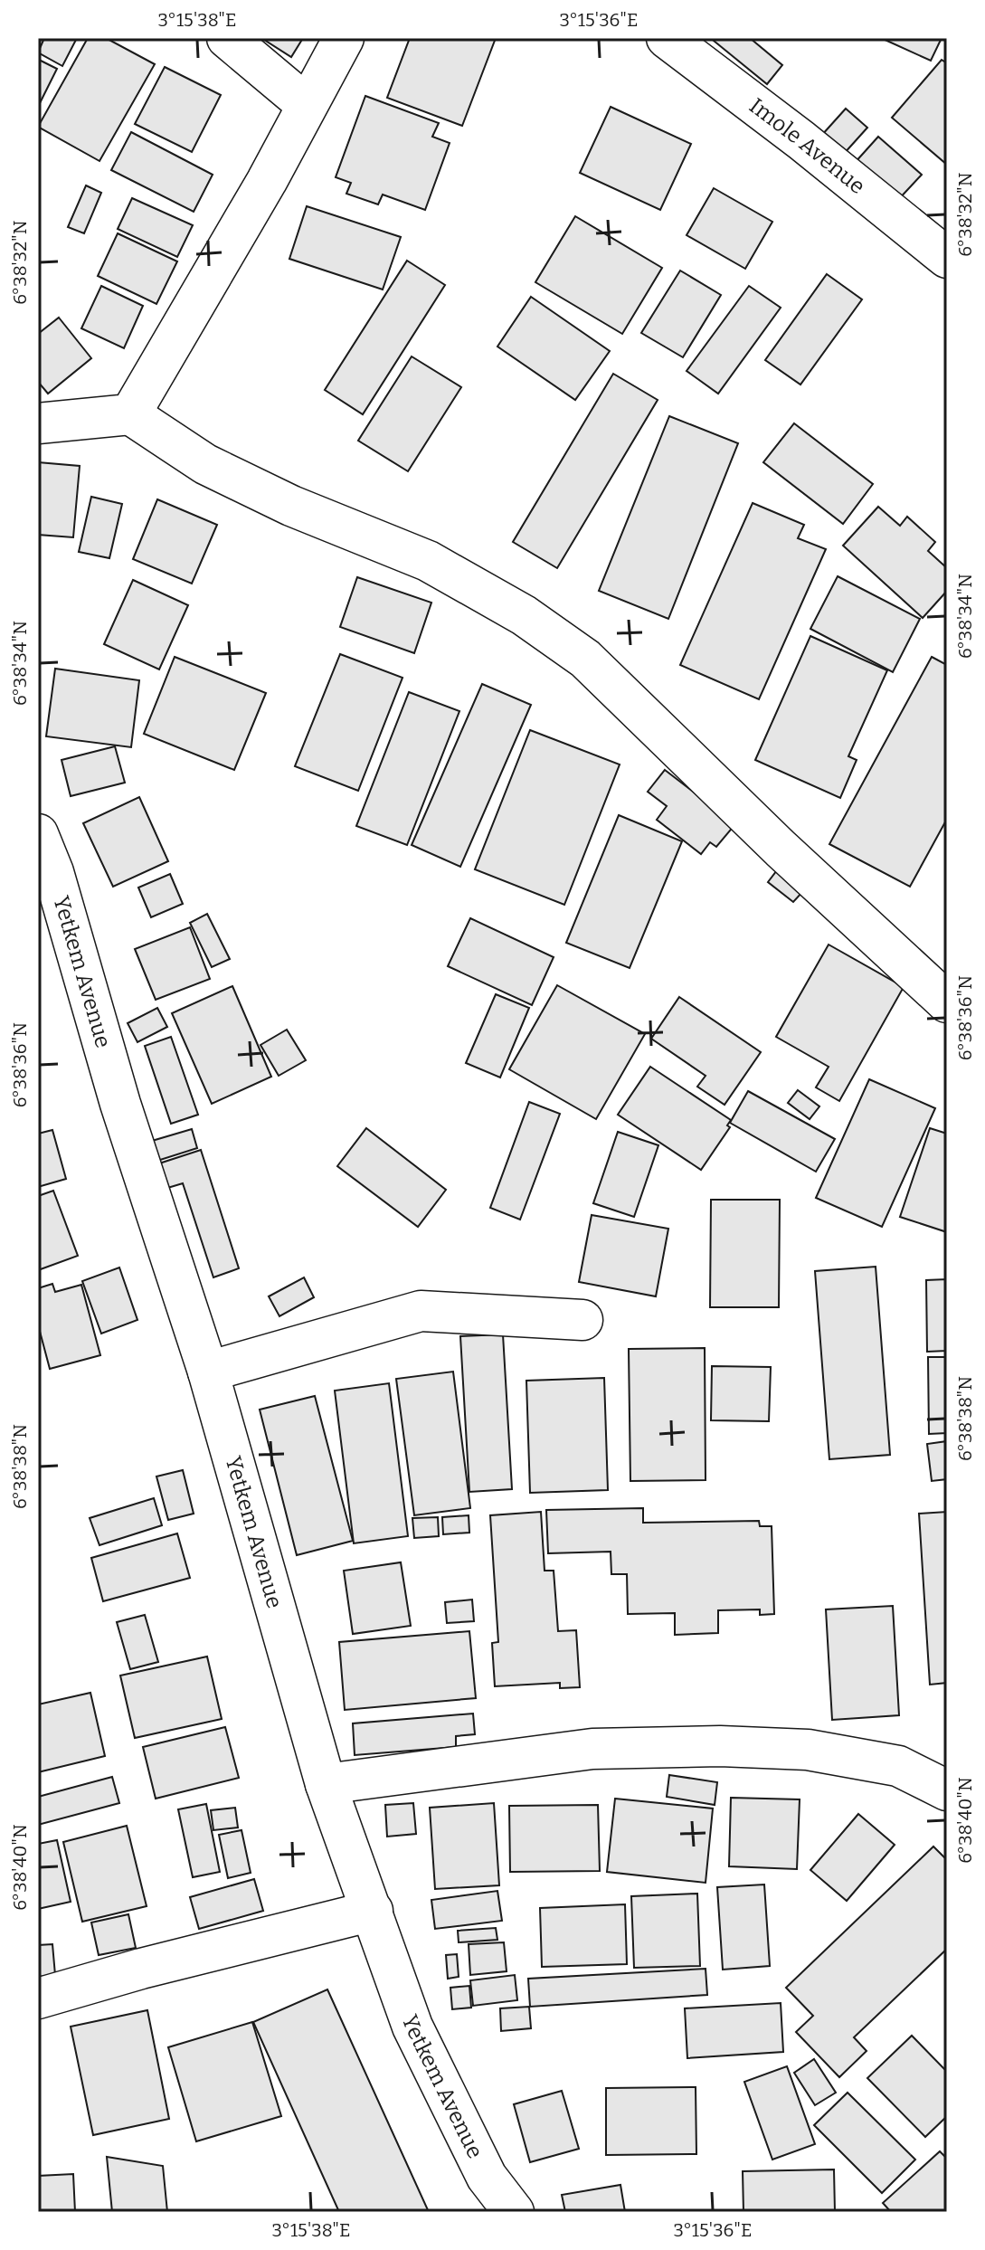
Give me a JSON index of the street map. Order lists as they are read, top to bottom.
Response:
{
  "streets": {
    "street": ["Imole Avenue", "Yetkem Avenue"]
  },
  "coordinates": [
    "3°15'38\"E",
    "3°15'36\"E",
    "6°38'32\"N",
    "6°38'34\"N",
    "6°38'36\"N",
    "6°38'38\"N",
    "6°38'40\"N"
  ]
}
